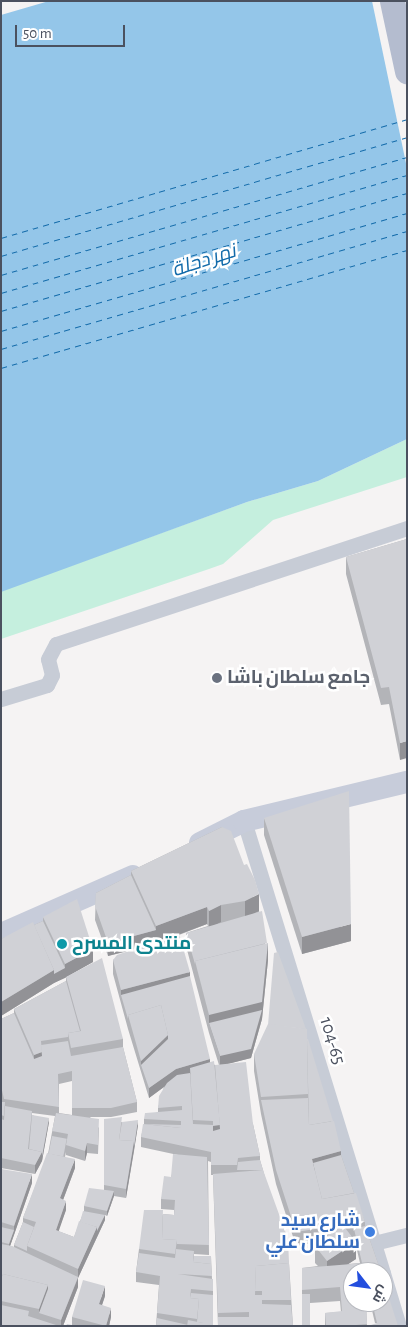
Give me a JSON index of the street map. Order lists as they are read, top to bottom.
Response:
{
  "streets": {
    "street": ["104-65"]
  },
  "water": ["نهر دجلة"],
  "places": ["جامع سلطان باشا", "منتدى المسرح", "شارع سيد سلطان علي"],
  "scale_bar": "50 m",
  "north": "bottom right"
}
